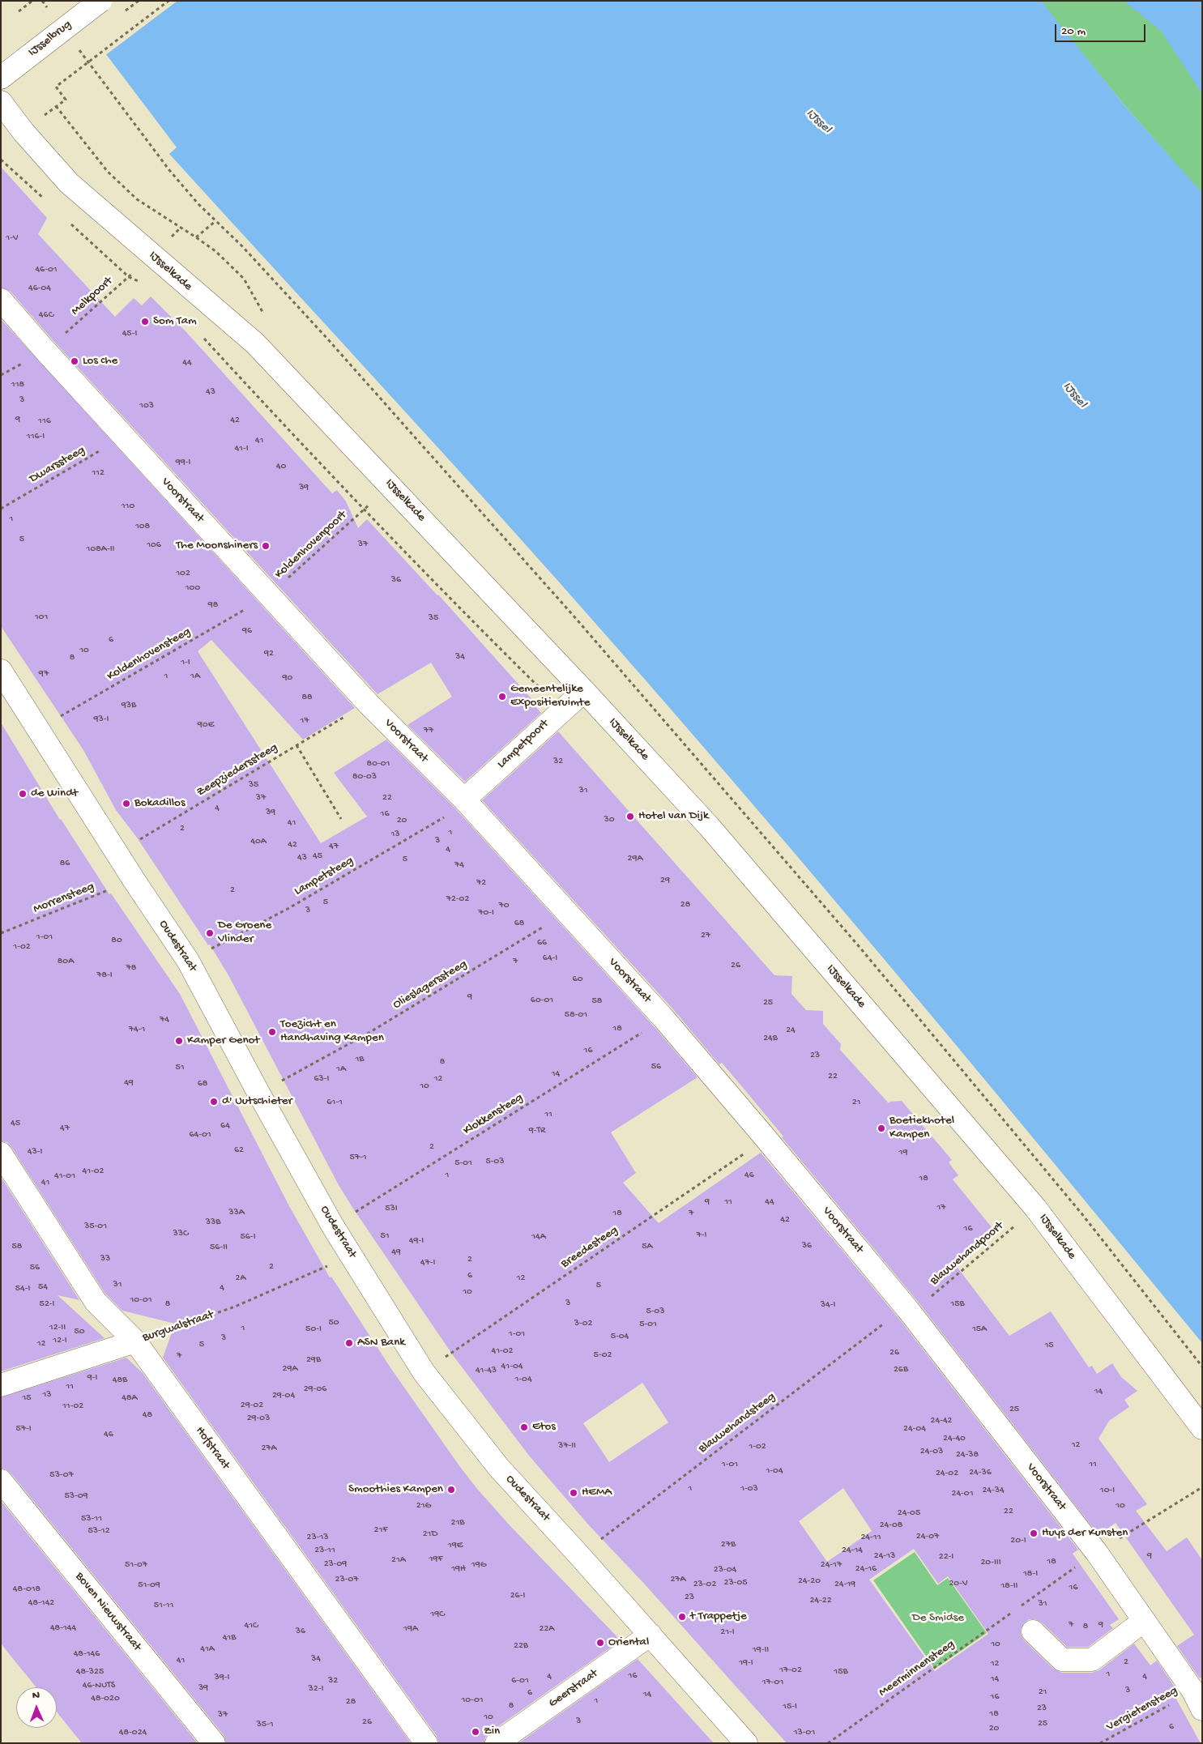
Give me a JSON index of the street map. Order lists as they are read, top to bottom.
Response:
{
  "streets": {
    "street": [
      "IJsselbrug",
      "IJsselkade",
      "Voorstraat",
      "Lampetpoort",
      "Oudestraat",
      "Burgwalstraat",
      "Hofstraat",
      "Boven Nieuwstraat",
      "Geerstraat"
    ],
    "path": [
      "Melkpoort",
      "Dwarssteeg",
      "Koldenhovenpoort",
      "Koldenhovensteeg",
      "Zeepziederssteeg",
      "Lampetsteeg",
      "Morrensteeg",
      "Olieslagerssteeg",
      "Klokkensteeg",
      "Breedesteeg",
      "Blauwehandpoort",
      "Blauwehandsteeg",
      "Meerminnensteeg",
      "Vergietensteeg"
    ]
  },
  "crossings": [
    ["IJsselkade", "Melkpoort"],
    ["IJsselkade", "Lampetpoort"],
    ["IJsselkade", "Blauwehandpoort"],
    ["Melkpoort", "Voorstraat"],
    ["Dwarssteeg", "Voorstraat"],
    ["Voorstraat", "Koldenhovenpoort"],
    ["Voorstraat", "Koldenhovensteeg"],
    ["Voorstraat", "Lampetpoort"],
    ["Voorstraat", "Zeepziederssteeg"],
    ["Voorstraat", "Lampetsteeg"],
    ["Voorstraat", "Olieslagerssteeg"],
    ["Voorstraat", "Klokkensteeg"],
    ["Voorstraat", "Breedesteeg"],
    ["Voorstraat", "Blauwehandpoort"],
    ["Voorstraat", "Blauwehandsteeg"],
    ["Voorstraat", "Meerminnensteeg"],
    ["Voorstraat", "Vergietensteeg"],
    ["Koldenhovenpoort", "Koldenhovensteeg"],
    ["Koldenhovensteeg", "Oudestraat"],
    ["Lampetpoort", "Lampetsteeg"],
    ["Zeepziederssteeg", "Oudestraat"],
    ["Lampetsteeg", "Oudestraat"],
    ["Morrensteeg", "Oudestraat"],
    ["Oudestraat", "Olieslagerssteeg"],
    ["Oudestraat", "Klokkensteeg"],
    ["Oudestraat", "Breedesteeg"],
    ["Oudestraat", "Burgwalstraat"],
    ["Oudestraat", "Blauwehandsteeg"],
    ["Oudestraat", "Geerstraat"],
    ["Blauwehandpoort", "Blauwehandsteeg"],
    ["Burgwalstraat", "Hofstraat"]
  ],
  "water": ["IJssel"],
  "parks": ["De Smidse"],
  "places": [
    "Som Tam",
    "Los che",
    "The Moonshiners",
    "Gemeentelijke Expositieruimte",
    "de Windt",
    "Bokadillos",
    "Hotel van Dijk",
    "De Groene Vlinder",
    "Toezicht en Handhaving Kampen",
    "Kamper Genot",
    "d' Uutschieter",
    "Boetiekhotel Kampen",
    "ASN Bank",
    "Etos",
    "Smoothies Kampen",
    "HEMA",
    "Huys der Kunsten",
    "t Trappetje",
    "Oriental",
    "Zin"
  ],
  "house_numbers": [
    "1-V",
    "46-01",
    "46-04",
    "46C",
    "45-I",
    "44",
    "118",
    "43",
    "3",
    "103",
    "9",
    "42",
    "116",
    "116-I",
    "41",
    "41-I",
    "99-I",
    "40",
    "112",
    "39",
    "110",
    "1",
    "108",
    "5",
    "37",
    "106",
    "108A-II",
    "102",
    "36",
    "100",
    "98",
    "101",
    "35",
    "96",
    "6",
    "10",
    "92",
    "34",
    "8",
    "1-I",
    "97",
    "1",
    "1A",
    "90",
    "88",
    "93B",
    "93-I",
    "17",
    "90E",
    "77",
    "32",
    "80-01",
    "80-03",
    "35",
    "31",
    "37",
    "22",
    "4",
    "39",
    "16",
    "30",
    "20",
    "41",
    "2",
    "1",
    "13",
    "3",
    "40A",
    "42",
    "47",
    "4",
    "45",
    "43",
    "29A",
    "5",
    "86",
    "74",
    "29",
    "72",
    "2",
    "72-02",
    "5",
    "28",
    "70",
    "3",
    "70-I",
    "68",
    "27",
    "1-01",
    "80",
    "66",
    "1-02",
    "64-I",
    "80A",
    "7",
    "26",
    "78",
    "78-I",
    "60",
    "9",
    "60-01",
    "58",
    "25",
    "58-01",
    "74",
    "18",
    "74-1",
    "24",
    "24B",
    "16",
    "23",
    "1B",
    "8",
    "56",
    "51",
    "1A",
    "14",
    "22",
    "63-I",
    "12",
    "49",
    "68",
    "10",
    "61-1",
    "21",
    "11",
    "45",
    "64",
    "47",
    "9-TR",
    "64-01",
    "2",
    "62",
    "43-I",
    "19",
    "57-1",
    "5-03",
    "5-01",
    "41-02",
    "1",
    "46",
    "41-01",
    "18",
    "41",
    "9",
    "11",
    "44",
    "17",
    "53I",
    "33A",
    "18",
    "7",
    "42",
    "33B",
    "35-01",
    "16",
    "33C",
    "7-I",
    "51",
    "56-I",
    "14A",
    "49-I",
    "36",
    "58",
    "5A",
    "56-II",
    "49",
    "33",
    "2",
    "47-I",
    "2",
    "56",
    "6",
    "2A",
    "12",
    "31",
    "5",
    "54",
    "4",
    "54-I",
    "10",
    "10-01",
    "3",
    "52-I",
    "8",
    "15B",
    "34-I",
    "5-03",
    "50",
    "3-02",
    "5-01",
    "12-II",
    "1",
    "50-I",
    "15A",
    "50",
    "1-01",
    "5-04",
    "3",
    "12-I",
    "12",
    "5",
    "15",
    "41-02",
    "26",
    "5-02",
    "7",
    "29B",
    "41-04",
    "29A",
    "26B",
    "41-43",
    "9-I",
    "1-04",
    "48B",
    "11",
    "29-06",
    "14",
    "13",
    "29-04",
    "15",
    "48A",
    "29-02",
    "11-02",
    "25",
    "48",
    "29-03",
    "24-42",
    "57-I",
    "24-04",
    "46",
    "24-40",
    "12",
    "37-II",
    "1-02",
    "27A",
    "24-03",
    "24-38",
    "1-01",
    "11",
    "1-04",
    "24-36",
    "24-02",
    "53-07",
    "1",
    "1-03",
    "24-34",
    "10-I",
    "24-01",
    "53-09",
    "21G",
    "10",
    "22",
    "24-05",
    "53-11",
    "21B",
    "24-08",
    "21F",
    "53-12",
    "21D",
    "24-07",
    "23-13",
    "24-11",
    "20-I",
    "27B",
    "19E",
    "23-11",
    "24-14",
    "24-13",
    "9",
    "22-I",
    "19F",
    "21A",
    "18",
    "20-III",
    "23-09",
    "51-07",
    "19G",
    "24-17",
    "19H",
    "24-16",
    "23-04",
    "18-I",
    "23-07",
    "27A",
    "24-20",
    "23-05",
    "20-V",
    "23-02",
    "24-19",
    "51-09",
    "18-II",
    "16",
    "48-018",
    "26-I",
    "23",
    "24-22",
    "48-142",
    "31",
    "51-11",
    "19C",
    "7",
    "9",
    "41C",
    "8",
    "48-144",
    "19A",
    "22A",
    "36",
    "21-I",
    "41B",
    "10",
    "22B",
    "41A",
    "19-II",
    "48-146",
    "34",
    "41",
    "2",
    "19-I",
    "12",
    "17-02",
    "48-325",
    "15B",
    "1",
    "16",
    "4",
    "4",
    "39-I",
    "14",
    "32",
    "6-01",
    "17-01",
    "46-NUTS",
    "39",
    "32-I",
    "3",
    "21",
    "6",
    "14",
    "16",
    "48-020",
    "10-01",
    "1",
    "28",
    "8",
    "15-I",
    "23",
    "18",
    "37",
    "10",
    "3",
    "26",
    "25",
    "35-1",
    "6",
    "20",
    "48-024",
    "13-01"
  ],
  "scale_bar": "20 m",
  "north": "top"
}
